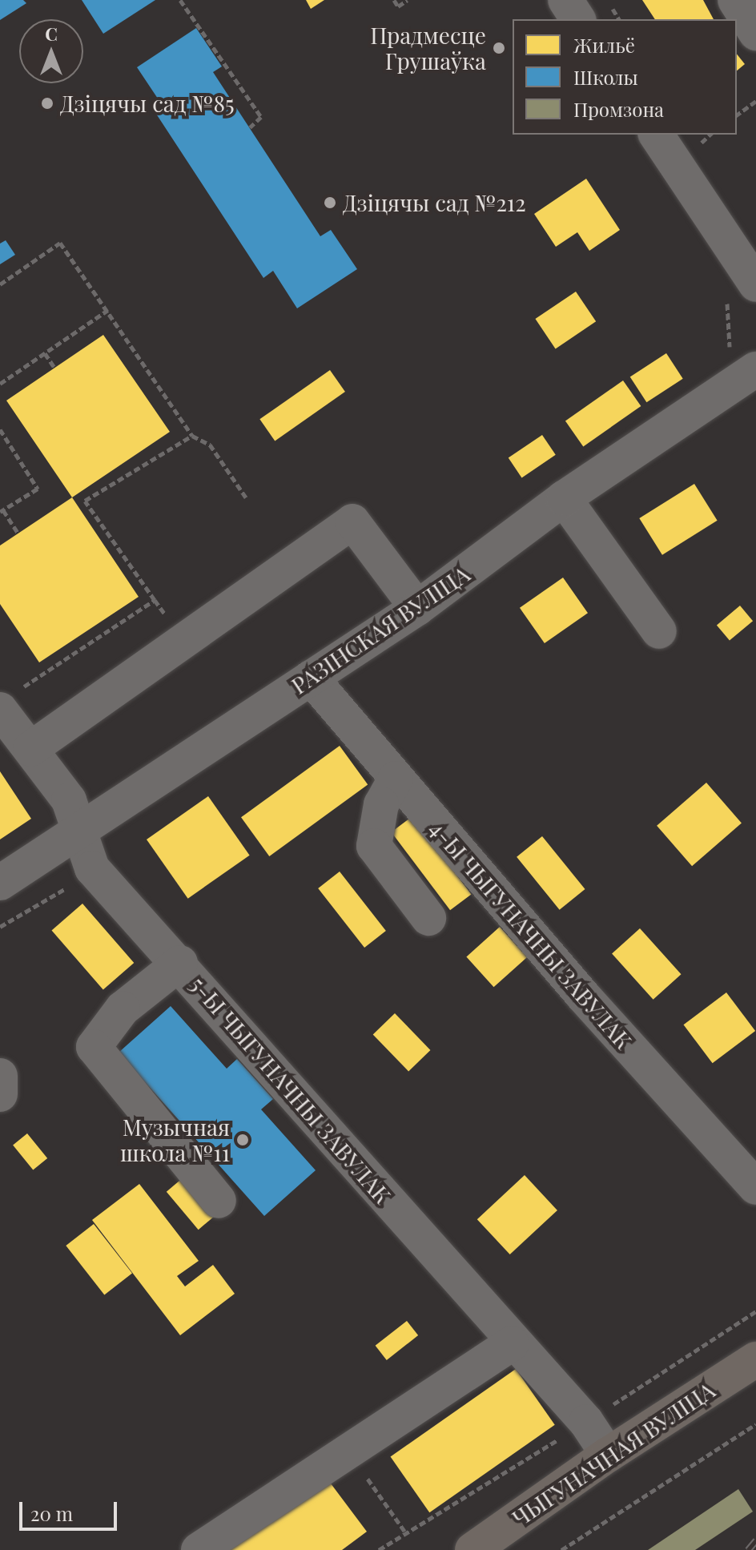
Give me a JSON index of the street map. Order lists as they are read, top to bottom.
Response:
{
  "streets": {
    "main road": ["ЧЫГУНАЧНАЯ ВУЛІЦА"],
    "street": ["РАЗІНСКАЯ ВУЛІЦА", "4-Ы ЧЫГУНАЧНЫ ЗАВУЛАК", "5-Ы ЧЫГУНАЧНЫ ЗАВУЛАК"]
  },
  "crossings": [
    ["РАЗІНСКАЯ ВУЛІЦА", "4-Ы ЧЫГУНАЧНЫ ЗАВУЛАК"],
    ["РАЗІНСКАЯ ВУЛІЦА", "5-Ы ЧЫГУНАЧНЫ ЗАВУЛАК"],
    ["5-Ы ЧЫГУНАЧНЫ ЗАВУЛАК", "ЧЫГУНАЧНАЯ ВУЛІЦА"]
  ],
  "places": [
    "Прадмесце Грушаўка",
    "Дзіцячы сад №85",
    "Дзіцячы сад №212",
    "Музычная школа №11"
  ],
  "legend": ["Жильё", "Школы", "Промзона"],
  "scale_bar": "20 m",
  "north": "top"
}
